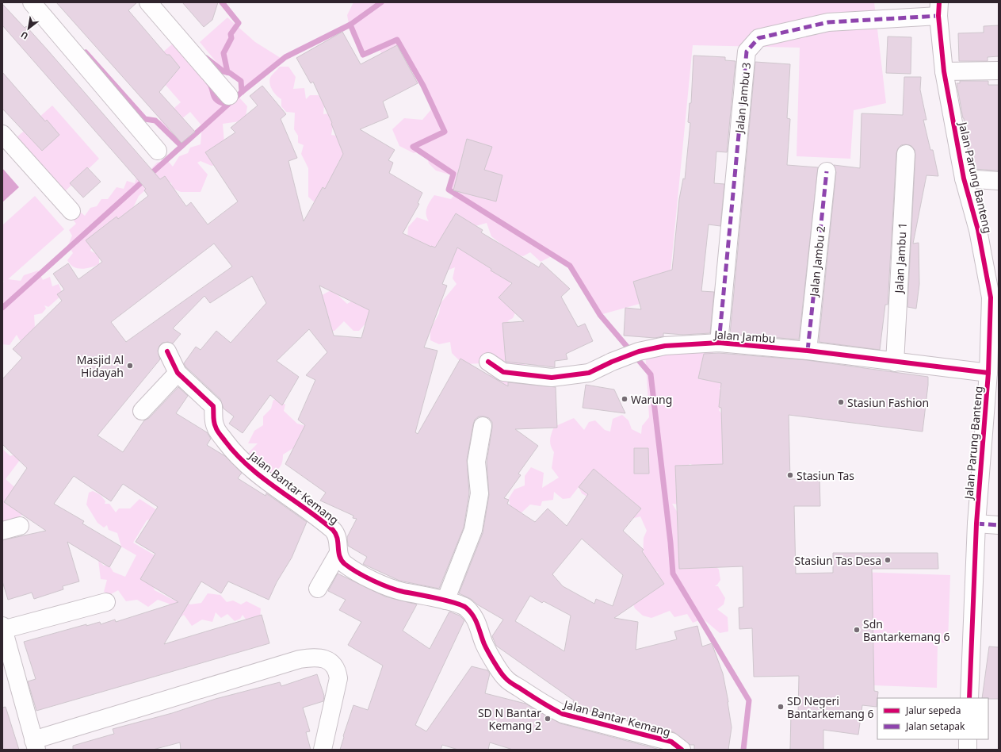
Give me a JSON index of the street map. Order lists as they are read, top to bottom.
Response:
{
  "streets": {
    "street": [
      "Jalan Jambu 3",
      "Jalan Parung Banteng",
      "Jalan Jambu 1",
      "Jalan Jambu 2",
      "Jalan Jambu",
      "Jalan Bantar Kemang"
    ]
  },
  "crossings": [
    ["Jalan Jambu 3", "Jalan Parung Banteng"],
    ["Jalan Jambu 3", "Jalan Jambu"],
    ["Jalan Parung Banteng", "Jalan Jambu"],
    ["Jalan Jambu 1", "Jalan Jambu"],
    ["Jalan Jambu 2", "Jalan Jambu"]
  ],
  "places": [
    "Masjid Al Hidayah",
    "Warung",
    "Stasiun Fashion",
    "Stasiun Tas",
    "Stasiun Tas Desa",
    "Sdn Bantarkemang 6",
    "SD Negeri Bantarkemang 6",
    "SD N Bantar Kemang 2"
  ],
  "legend": ["Jalur sepeda", "Jalan setapak"],
  "north": "bottom left"
}
